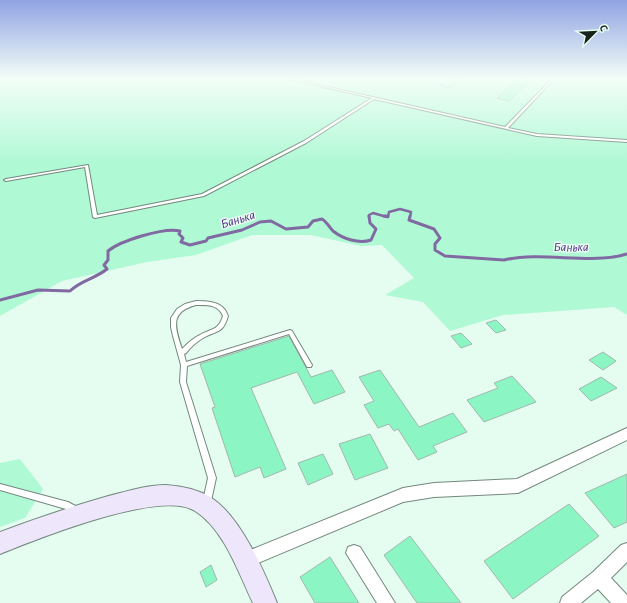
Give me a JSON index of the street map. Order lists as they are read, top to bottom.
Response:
{
  "water": ["Банька"],
  "north": "top right"
}
